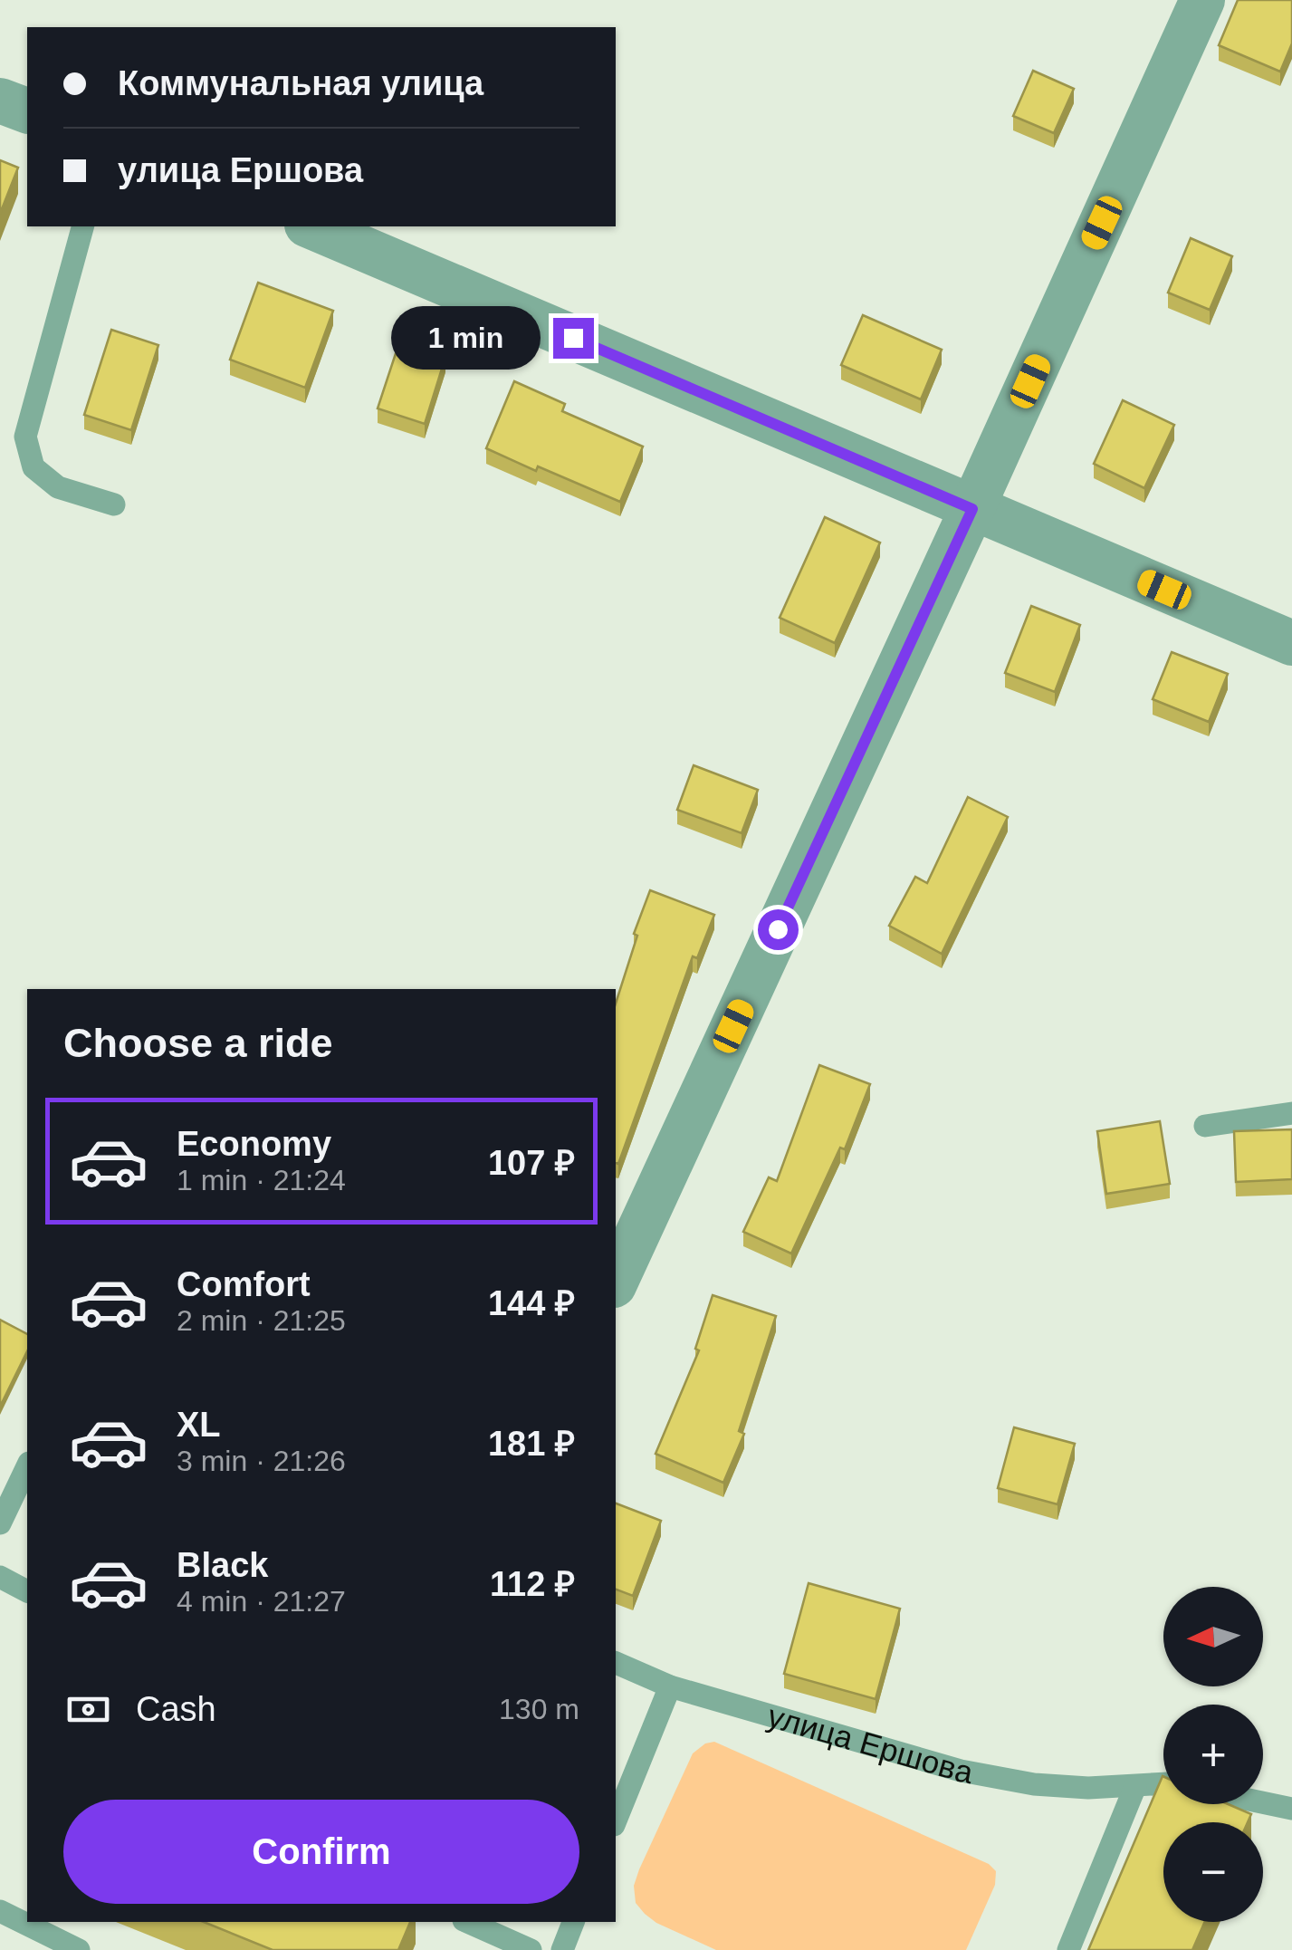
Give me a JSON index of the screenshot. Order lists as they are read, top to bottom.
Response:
{
  "streets": {
    "lane": ["улица Ершова"]
  },
  "north": "left",
  "page": {
    "banner": ["Коммунальная улица", "улица Ершова"],
    "bubble": "1 min",
    "heading": "Choose a ride",
    "list": [
      {
        "name": "Economy",
        "note": "1 min · 21:24",
        "value": "107 ₽"
      },
      {
        "name": "Comfort",
        "note": "2 min · 21:25",
        "value": "144 ₽"
      },
      {
        "name": "XL",
        "note": "3 min · 21:26",
        "value": "181 ₽"
      },
      {
        "name": "Black",
        "note": "4 min · 21:27",
        "value": "112 ₽"
      }
    ],
    "map_buttons": ["+", "−"],
    "pay": ["Cash", "130 m"],
    "buttons": "Confirm"
  }
}
